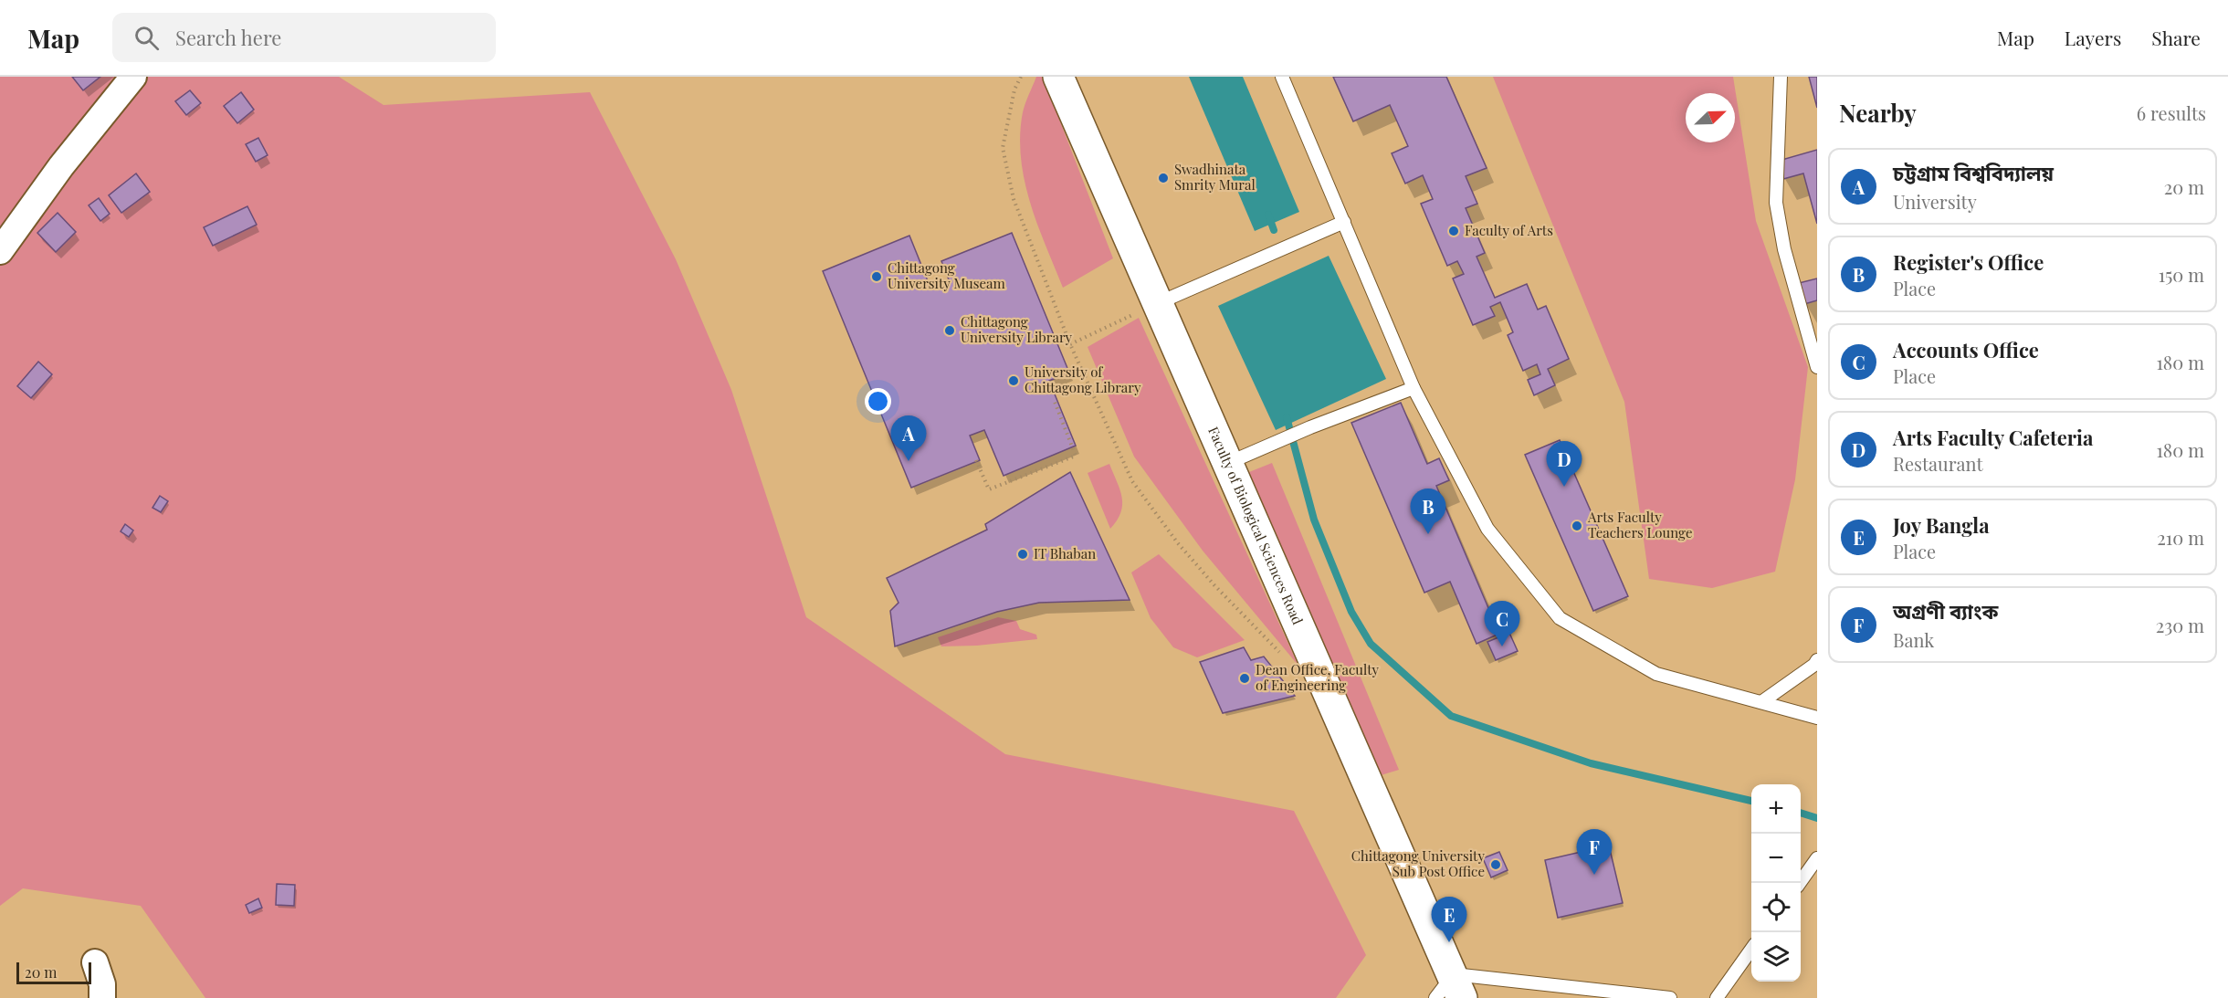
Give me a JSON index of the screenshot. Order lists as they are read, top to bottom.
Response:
{
  "streets": {
    "street": ["Faculty of Biological Sciences Road"]
  },
  "places": [
    "Swadhinata Smrity Mural",
    "Faculty of Arts",
    "Chittagong University Museam",
    "Chittagong University Library",
    "University of Chittagong Library",
    "Arts Faculty Teachers Lounge",
    "IT Bhaban",
    "Dean Office, Faculty of Engineering",
    "Chittagong University Sub Post Office"
  ],
  "scale_bar": "20 m",
  "north": "top right",
  "page": {
    "header": "Map",
    "search": "Search here",
    "nav": ["Map", "Layers", "Share"],
    "heading": ["Nearby", "6 results"],
    "list": [
      {
        "mark": "A",
        "name": "চট্টগ্রাম বিশ্ববিদ্যালয়",
        "note": "University",
        "value": "20 m"
      },
      {
        "mark": "B",
        "name": "Register's Office",
        "note": "Place",
        "value": "150 m"
      },
      {
        "mark": "C",
        "name": "Accounts Office",
        "note": "Place",
        "value": "180 m"
      },
      {
        "mark": "D",
        "name": "Arts Faculty Cafeteria",
        "note": "Restaurant",
        "value": "180 m"
      },
      {
        "mark": "E",
        "name": "Joy Bangla",
        "note": "Place",
        "value": "210 m"
      },
      {
        "mark": "F",
        "name": "অগ্রণী ব্যাংক",
        "note": "Bank",
        "value": "230 m"
      }
    ],
    "pins": [
      "A",
      "D",
      "B",
      "C",
      "F",
      "E"
    ],
    "map_buttons": ["+", "−"],
    "scale": "20 m"
  }
}
